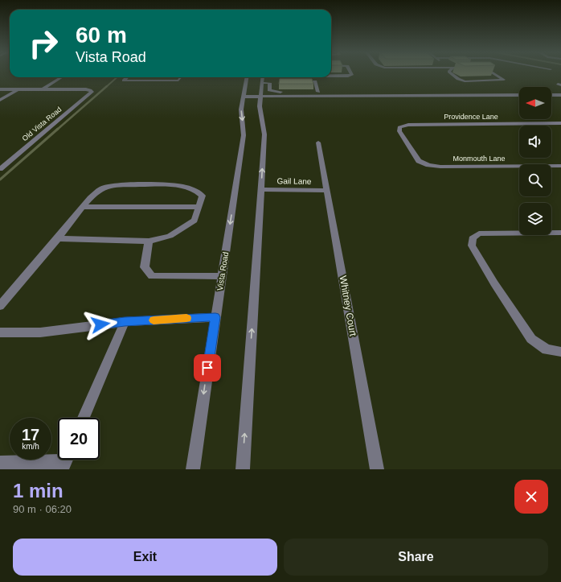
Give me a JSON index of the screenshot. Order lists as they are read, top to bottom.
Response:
{
  "streets": {
    "street": [
      "Providence Lane",
      "Old Vista Road",
      "Monmouth Lane",
      "Gail Lane",
      "Vista Road",
      "Whitney Court"
    ]
  },
  "crossings": [
    ["Providence Lane", "Monmouth Lane"],
    ["Gail Lane", "Whitney Court"]
  ],
  "north": "left",
  "page": {
    "turn": ["60 m", "Vista Road"],
    "speed": "17 km/h",
    "limit": "20",
    "heading": ["1 min", "90 m · 06:20"],
    "buttons": ["Exit", "Share"]
  }
}
